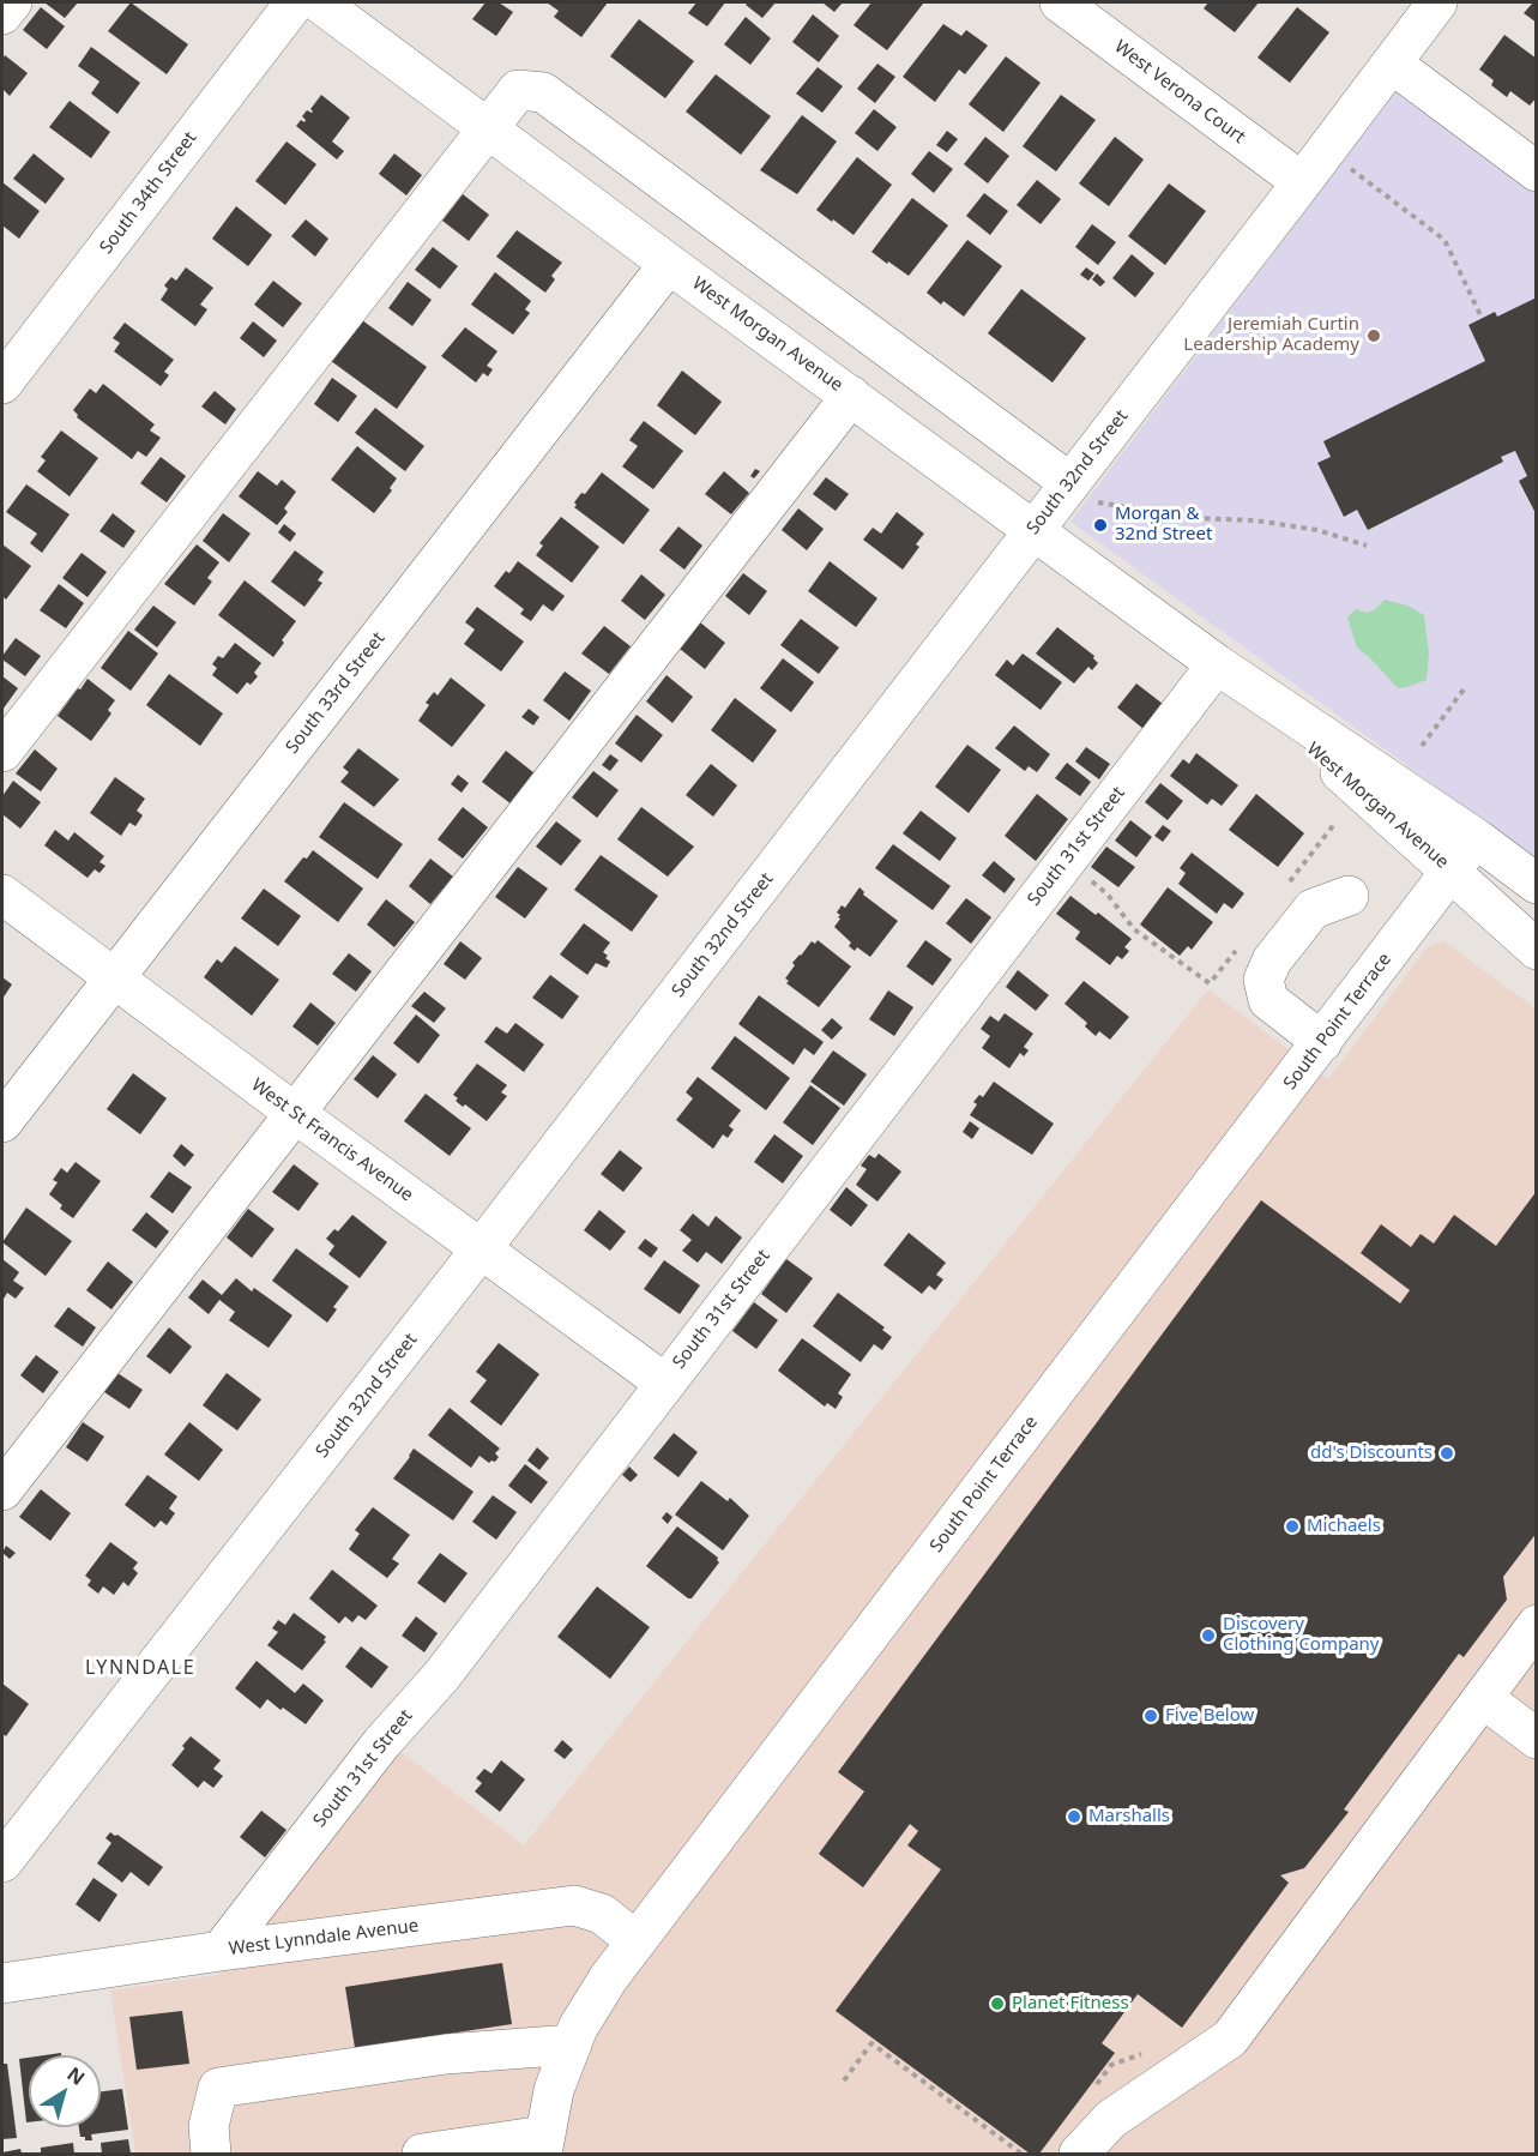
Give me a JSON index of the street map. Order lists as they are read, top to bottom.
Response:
{
  "streets": {
    "street": [
      "West Verona Court",
      "South 34th Street",
      "West Morgan Avenue",
      "South 32nd Street",
      "South 33rd Street",
      "South 31st Street",
      "South Point Terrace",
      "West St Francis Avenue",
      "West Lynndale Avenue"
    ]
  },
  "crossings": [
    ["West Verona Court", "South 32nd Street"],
    ["West Morgan Avenue", "South 32nd Street"],
    ["West Morgan Avenue", "South 33rd Street"],
    ["West Morgan Avenue", "South 31st Street"],
    ["West Morgan Avenue", "South Point Terrace"],
    ["South 32nd Street", "West St Francis Avenue"],
    ["South 33rd Street", "West St Francis Avenue"],
    ["South 31st Street", "West St Francis Avenue"],
    ["South 31st Street", "West Lynndale Avenue"],
    ["South Point Terrace", "West Lynndale Avenue"]
  ],
  "districts": ["LYNNDALE"],
  "places": [
    "Jeremiah Curtin Leadership Academy",
    "Morgan & 32nd Street",
    "dd's Discounts",
    "Michaels",
    "Discovery Clothing Company",
    "Five Below",
    "Marshalls",
    "Planet Fitness"
  ],
  "north": "top right"
}
